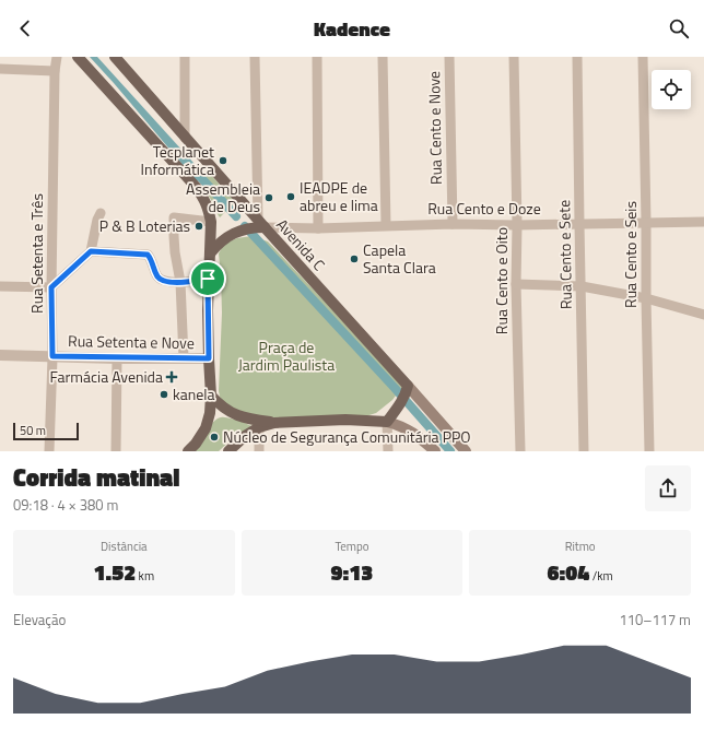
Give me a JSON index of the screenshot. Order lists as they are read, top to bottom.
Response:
{
  "streets": {
    "main road": ["Avenida C"],
    "street": [
      "Rua Cento e Nove",
      "Rua Cento e Doze",
      "Rua Setenta e Três",
      "Rua Cento e Sete",
      "Rua Cento e Seis",
      "Rua Cento e Oito",
      "Rua Setenta e Nove"
    ]
  },
  "crossings": [
    ["Rua Cento e Nove", "Rua Cento e Doze"],
    ["Rua Cento e Doze", "Avenida C"],
    ["Rua Cento e Doze", "Rua Cento e Sete"],
    ["Rua Cento e Doze", "Rua Cento e Seis"],
    ["Rua Cento e Doze", "Rua Cento e Oito"],
    ["Rua Setenta e Três", "Rua Setenta e Nove"]
  ],
  "parks": ["Praça de Jardim Paulista"],
  "places": {
    "other": [
      "Tecplanet Informática",
      "IEADPE de abreu e lima",
      "Assembleia de Deus",
      "P & B Loterias",
      "Capela Santa Clara",
      "kanela",
      "Núcleo de Segurança Comunitária PPO"
    ],
    "health": ["Farmácia Avenida"]
  },
  "scale_bar": "50 m",
  "page": {
    "header": "Kadence",
    "scale": "50 m",
    "heading": ["Corrida matinal", "09:18 · 4 × 380 m"],
    "stats": [
      ["Distância", "1.52 km"],
      ["Tempo", "9:13"],
      ["Ritmo", "6:04 /km"]
    ],
    "chart": ["Elevação", "110–117 m"]
  }
}
